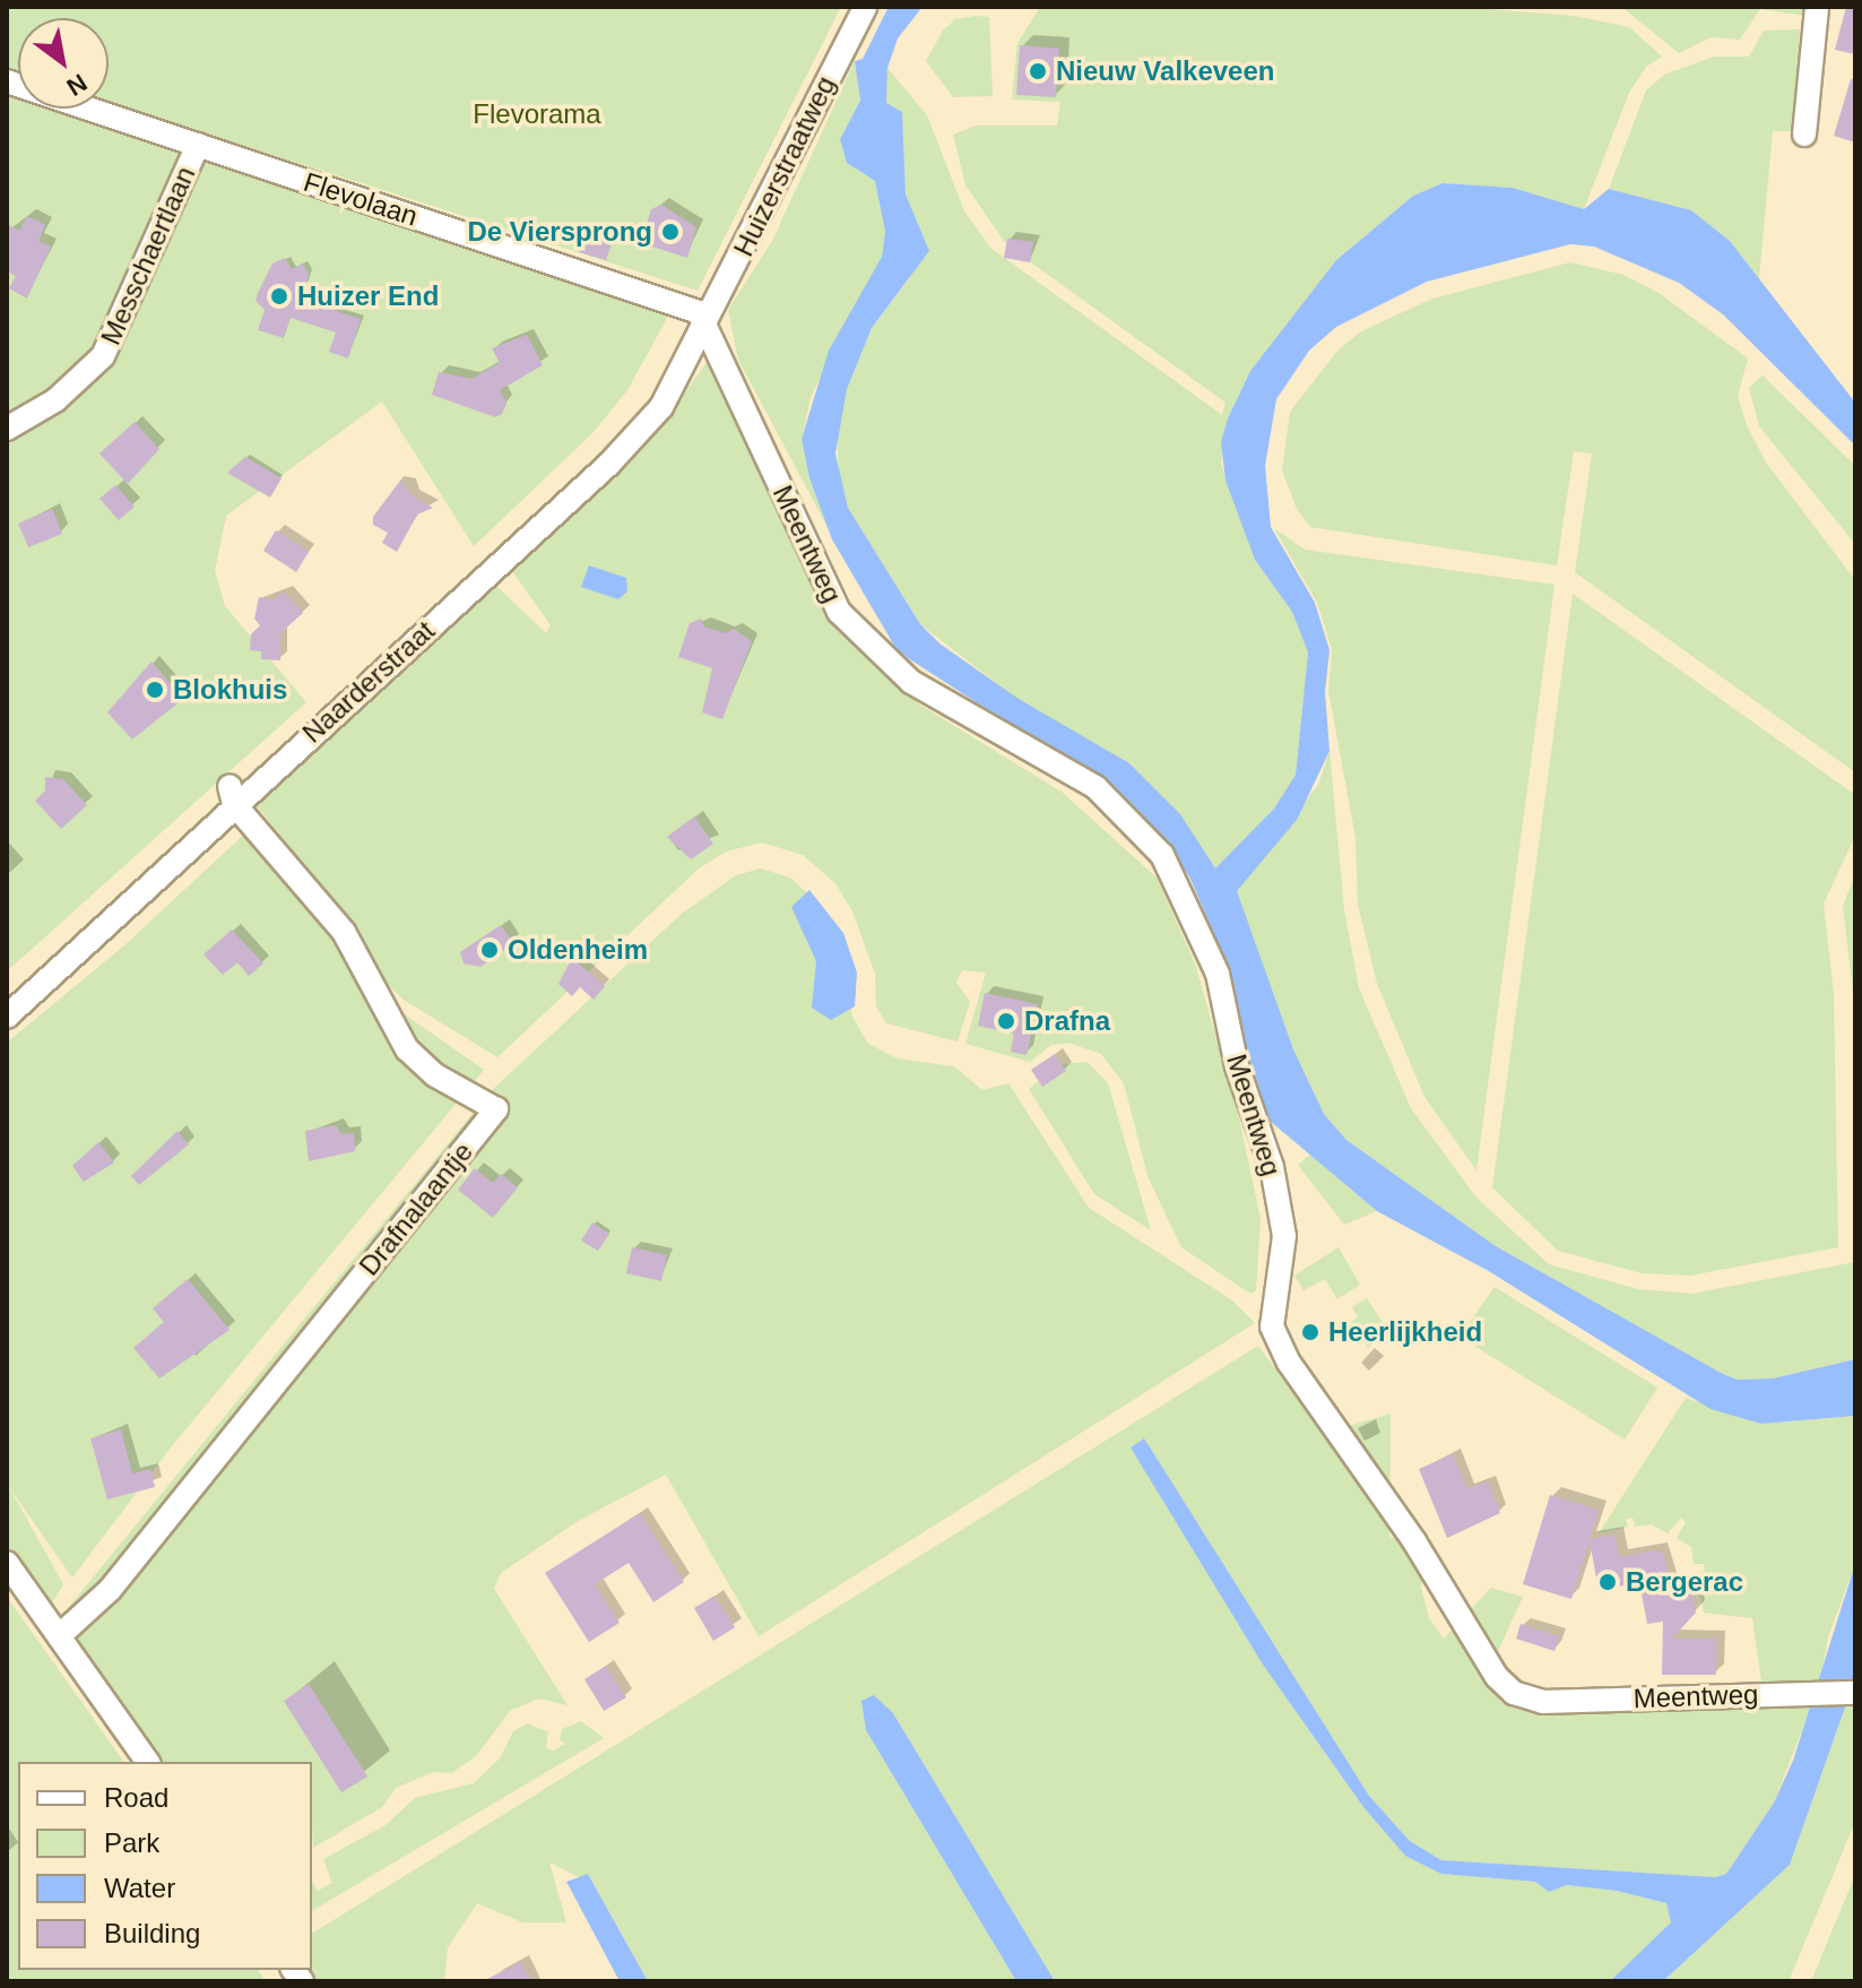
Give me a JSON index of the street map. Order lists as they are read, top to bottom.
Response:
{
  "streets": {
    "street": [
      "Huizerstraatweg",
      "Flevolaan",
      "Messchaertlaan",
      "Meentweg",
      "Naarderstraat",
      "Drafnalaantje"
    ]
  },
  "crossings": [
    ["Huizerstraatweg", "Flevolaan"],
    ["Huizerstraatweg", "Meentweg"],
    ["Huizerstraatweg", "Naarderstraat"],
    ["Flevolaan", "Messchaertlaan"],
    ["Flevolaan", "Meentweg"],
    ["Flevolaan", "Naarderstraat"],
    ["Meentweg", "Naarderstraat"],
    ["Naarderstraat", "Drafnalaantje"]
  ],
  "parks": ["Flevorama"],
  "places": [
    "Nieuw Valkeveen",
    "De Viersprong",
    "Huizer End",
    "Blokhuis",
    "Oldenheim",
    "Drafna",
    "Heerlijkheid",
    "Bergerac"
  ],
  "legend": [
    "Road",
    "Park",
    "Water",
    "Building"
  ],
  "north": "bottom right"
}
